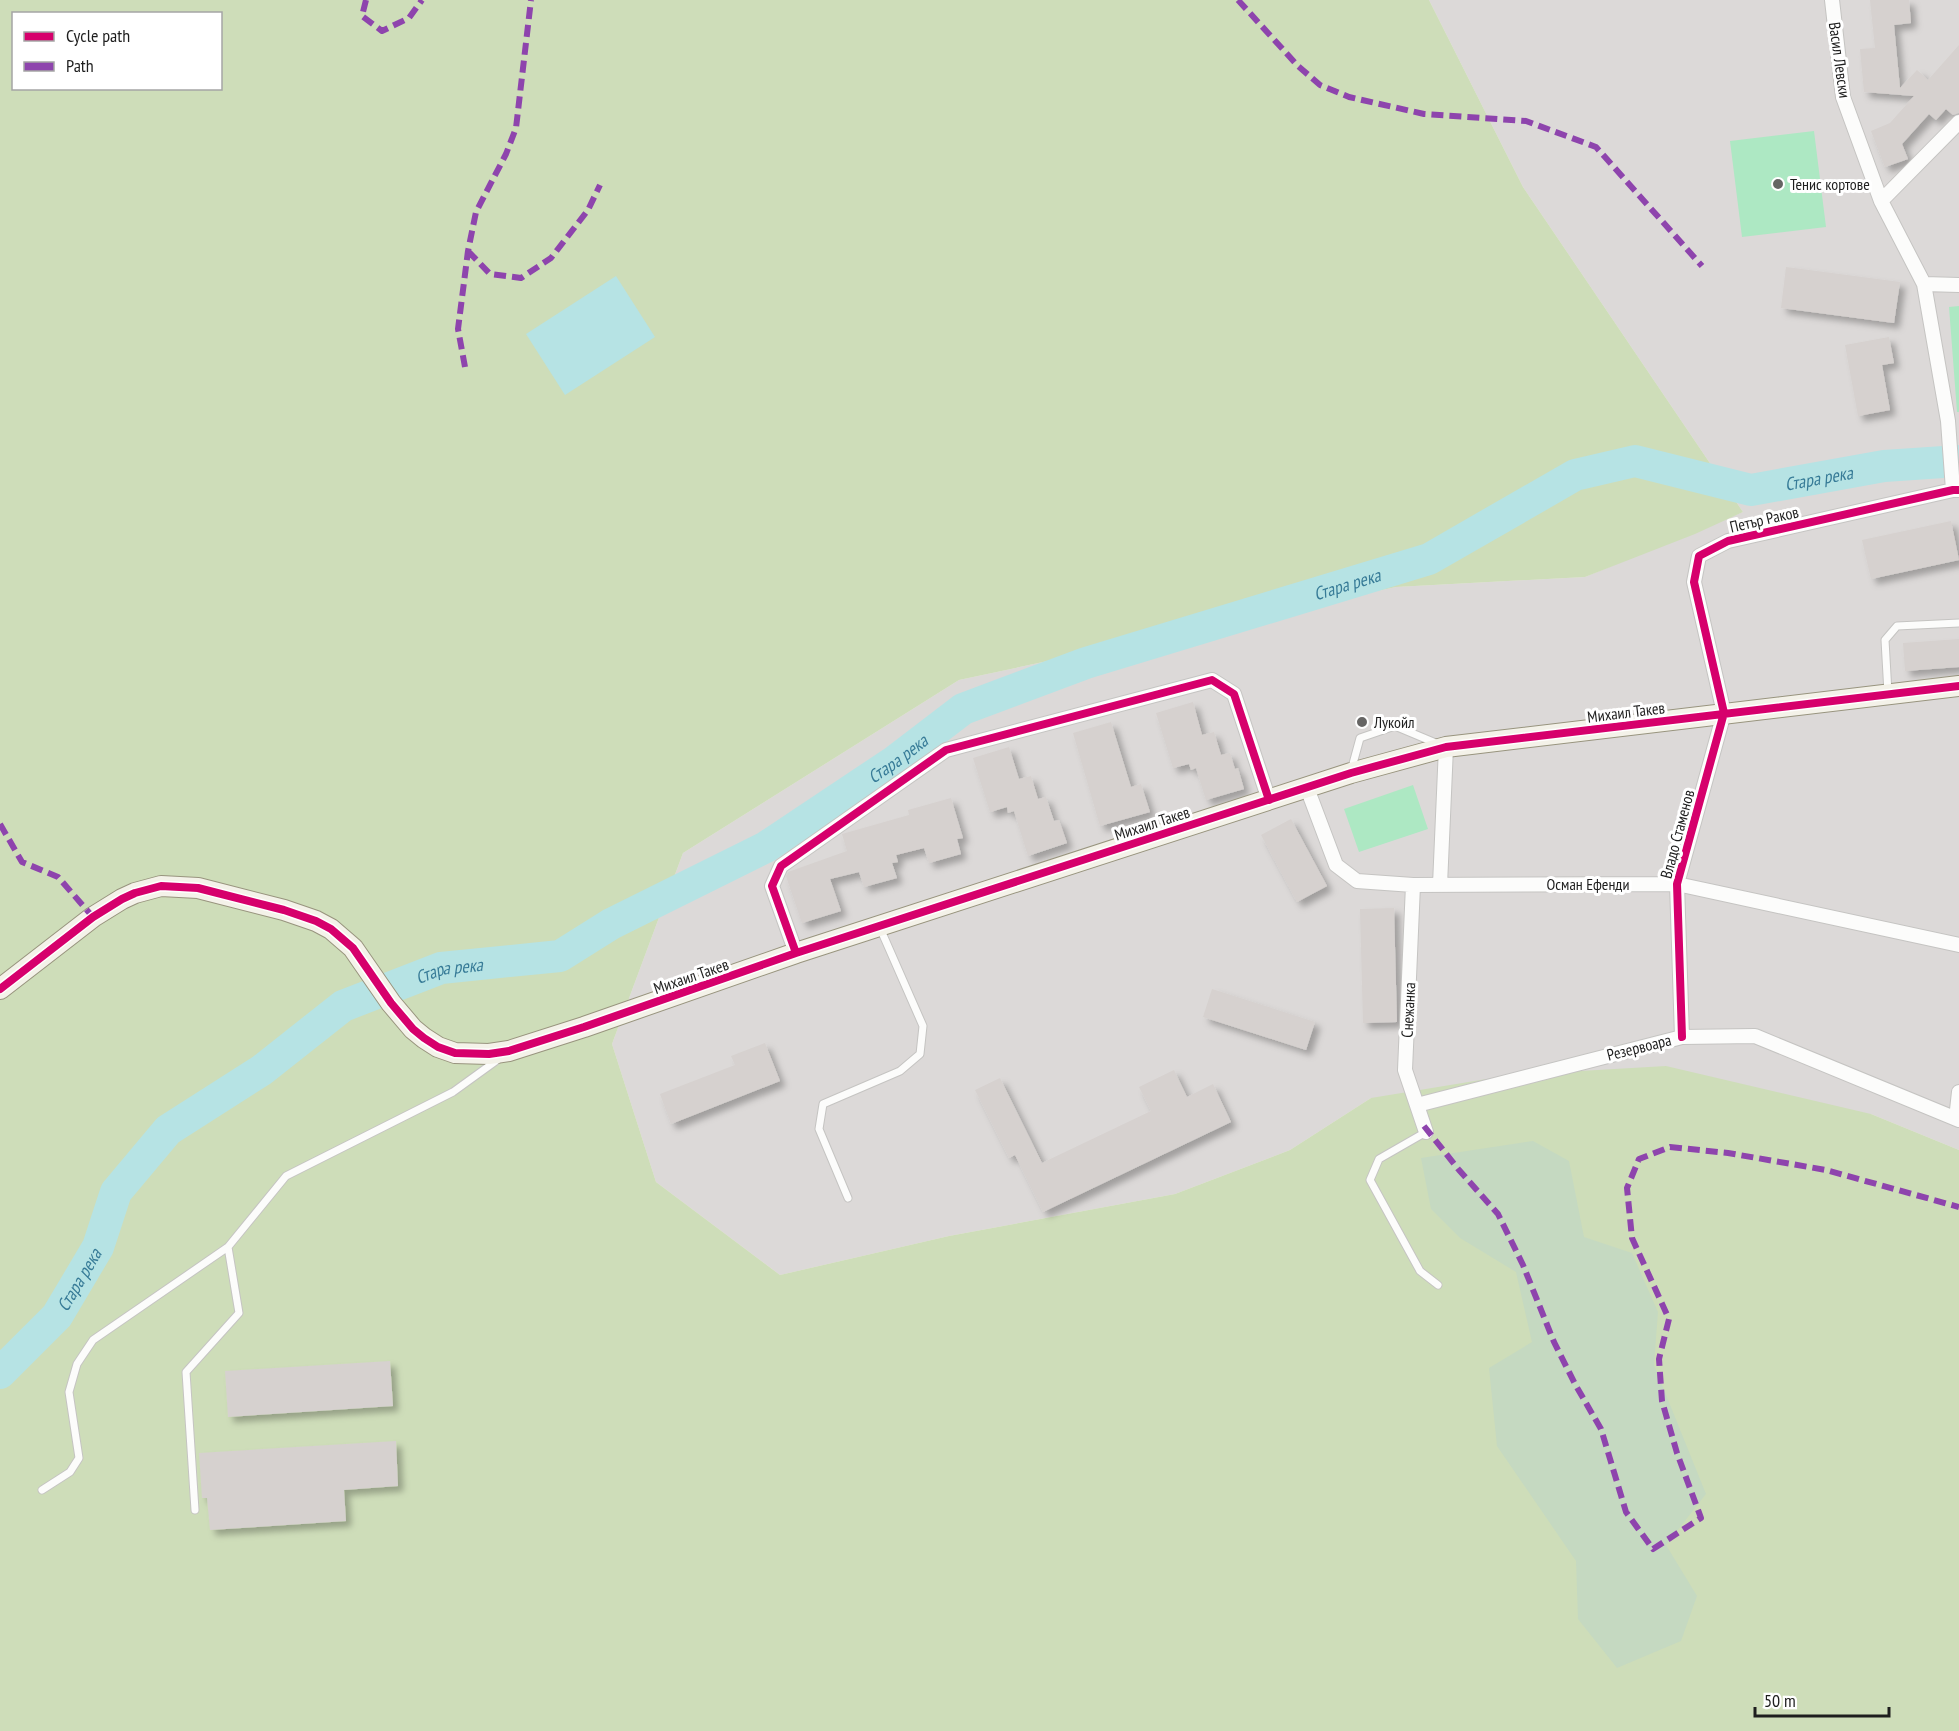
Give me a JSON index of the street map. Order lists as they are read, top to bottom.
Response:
{
  "streets": {
    "main road": ["Михаил Такев"],
    "street": [
      "Васил Левски",
      "Петър Раков",
      "Владо Стаменов",
      "Осман Ефенди",
      "Снежанка",
      "Резервоара"
    ]
  },
  "crossings": [
    ["Васил Левски", "Петър Раков"],
    ["Петър Раков", "Михаил Такев"],
    ["Петър Раков", "Владо Стаменов"],
    ["Михаил Такев", "Владо Стаменов"],
    ["Михаил Такев", "Осман Ефенди"],
    ["Владо Стаменов", "Осман Ефенди"],
    ["Владо Стаменов", "Резервоара"],
    ["Осман Ефенди", "Снежанка"],
    ["Снежанка", "Резервоара"]
  ],
  "water": ["Стара река"],
  "places": ["Тенис кортове", "Лукойл"],
  "legend": ["Cycle path", "Path"],
  "scale_bar": "50 m"
}
